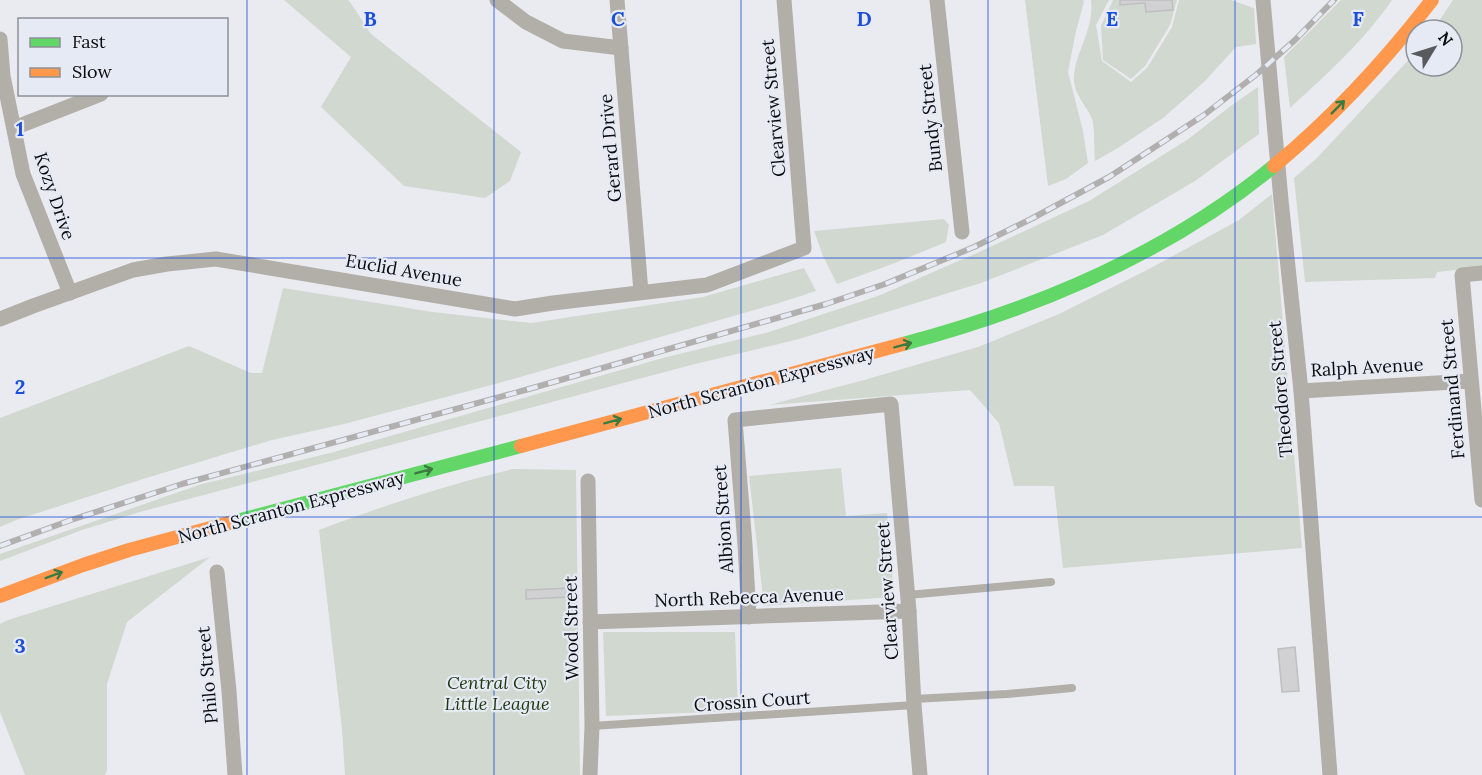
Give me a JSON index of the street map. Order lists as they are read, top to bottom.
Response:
{
  "streets": {
    "highway": ["North Scranton Expressway"],
    "street": [
      "Clearview Street",
      "Bundy Street",
      "Gerard Drive",
      "Kozy Drive",
      "Euclid Avenue",
      "Ralph Avenue",
      "Theodore Street",
      "Ferdinand Street",
      "Albion Street",
      "North Rebecca Avenue",
      "Wood Street",
      "Philo Street"
    ],
    "lane": ["Crossin Court"]
  },
  "crossings": [
    ["Clearview Street", "Euclid Avenue"],
    ["Clearview Street", "Albion Street"],
    ["Clearview Street", "North Rebecca Avenue"],
    ["Clearview Street", "Crossin Court"],
    ["Gerard Drive", "Euclid Avenue"],
    ["Kozy Drive", "Euclid Avenue"],
    ["Ralph Avenue", "Theodore Street"],
    ["Ralph Avenue", "Ferdinand Street"],
    ["Albion Street", "North Rebecca Avenue"],
    ["North Rebecca Avenue", "Wood Street"],
    ["Wood Street", "Crossin Court"]
  ],
  "one_way": ["North Scranton Expressway"],
  "parks": ["Central City Little League"],
  "legend": ["Fast", "Slow"],
  "north": "top right",
  "grid": {
    "columns": [
      "B",
      "C",
      "D",
      "E",
      "F"
    ],
    "rows": ["1", "2", "3"]
  }
}
